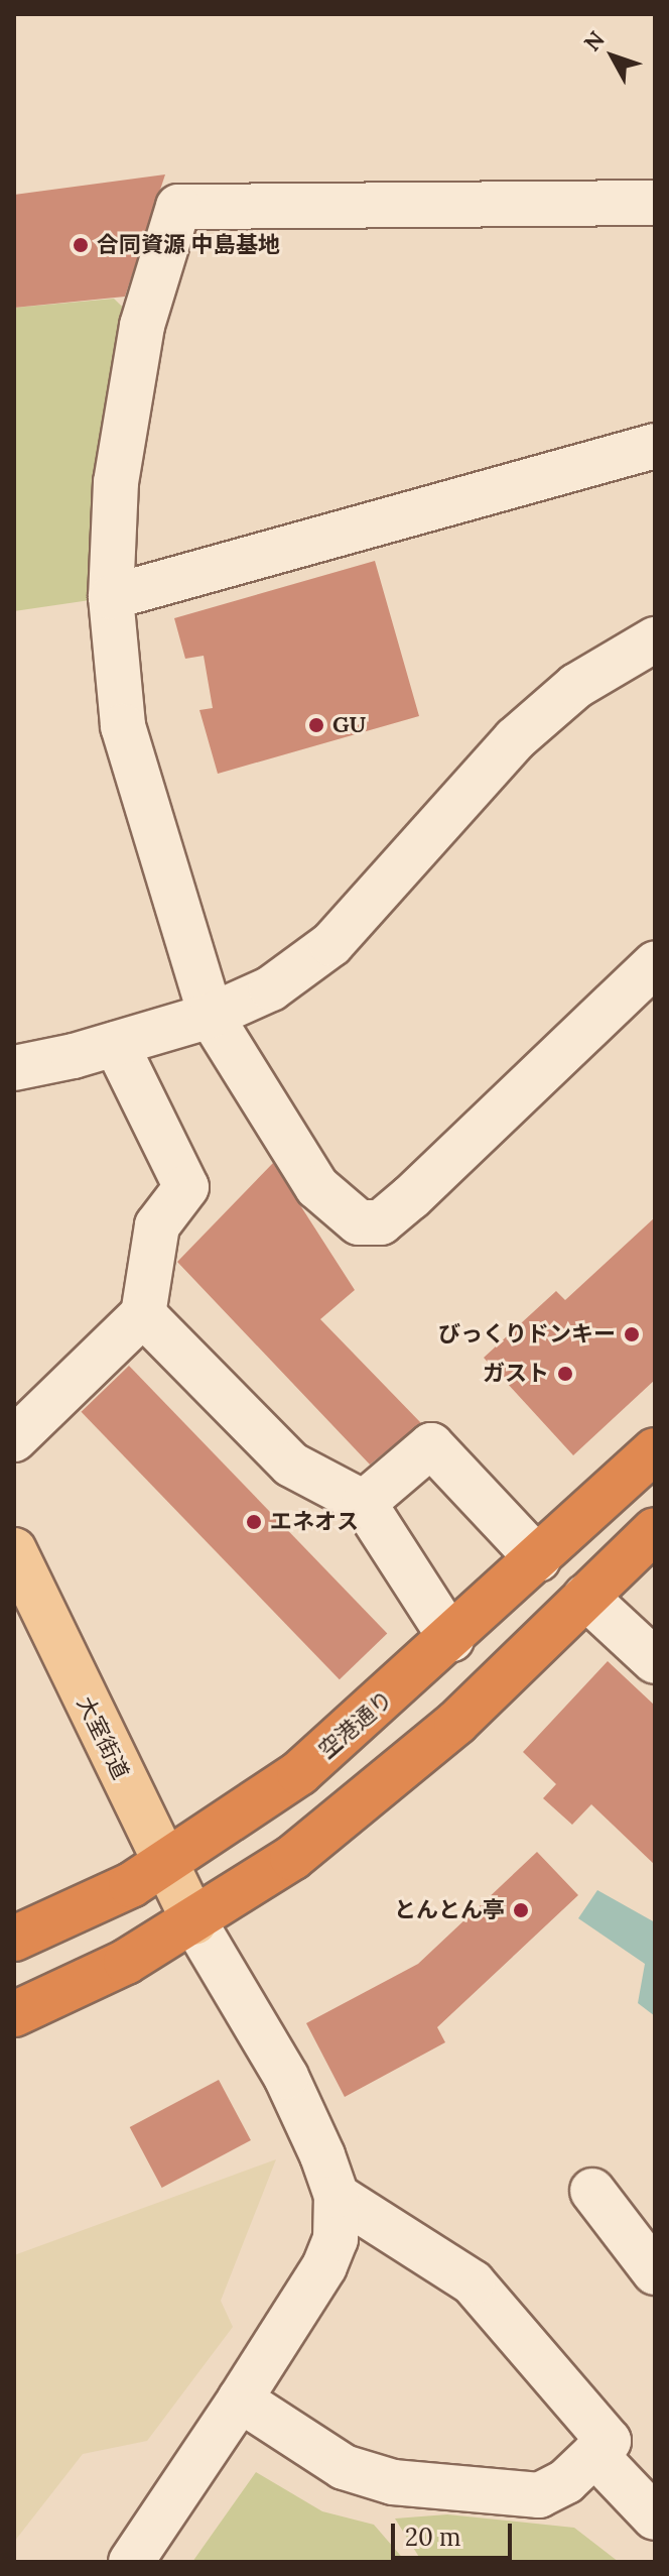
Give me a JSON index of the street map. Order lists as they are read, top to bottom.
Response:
{
  "streets": {
    "highway": ["空港通り"],
    "main road": ["大室街道"]
  },
  "crossings": [
    ["空港通り", "大室街道"]
  ],
  "places": [
    "合同資源 中島基地",
    "GU",
    "びっくりドンキー",
    "ガスト",
    "エネオス",
    "とんとん亭"
  ],
  "scale_bar": "20 m",
  "north": "top left"
}
